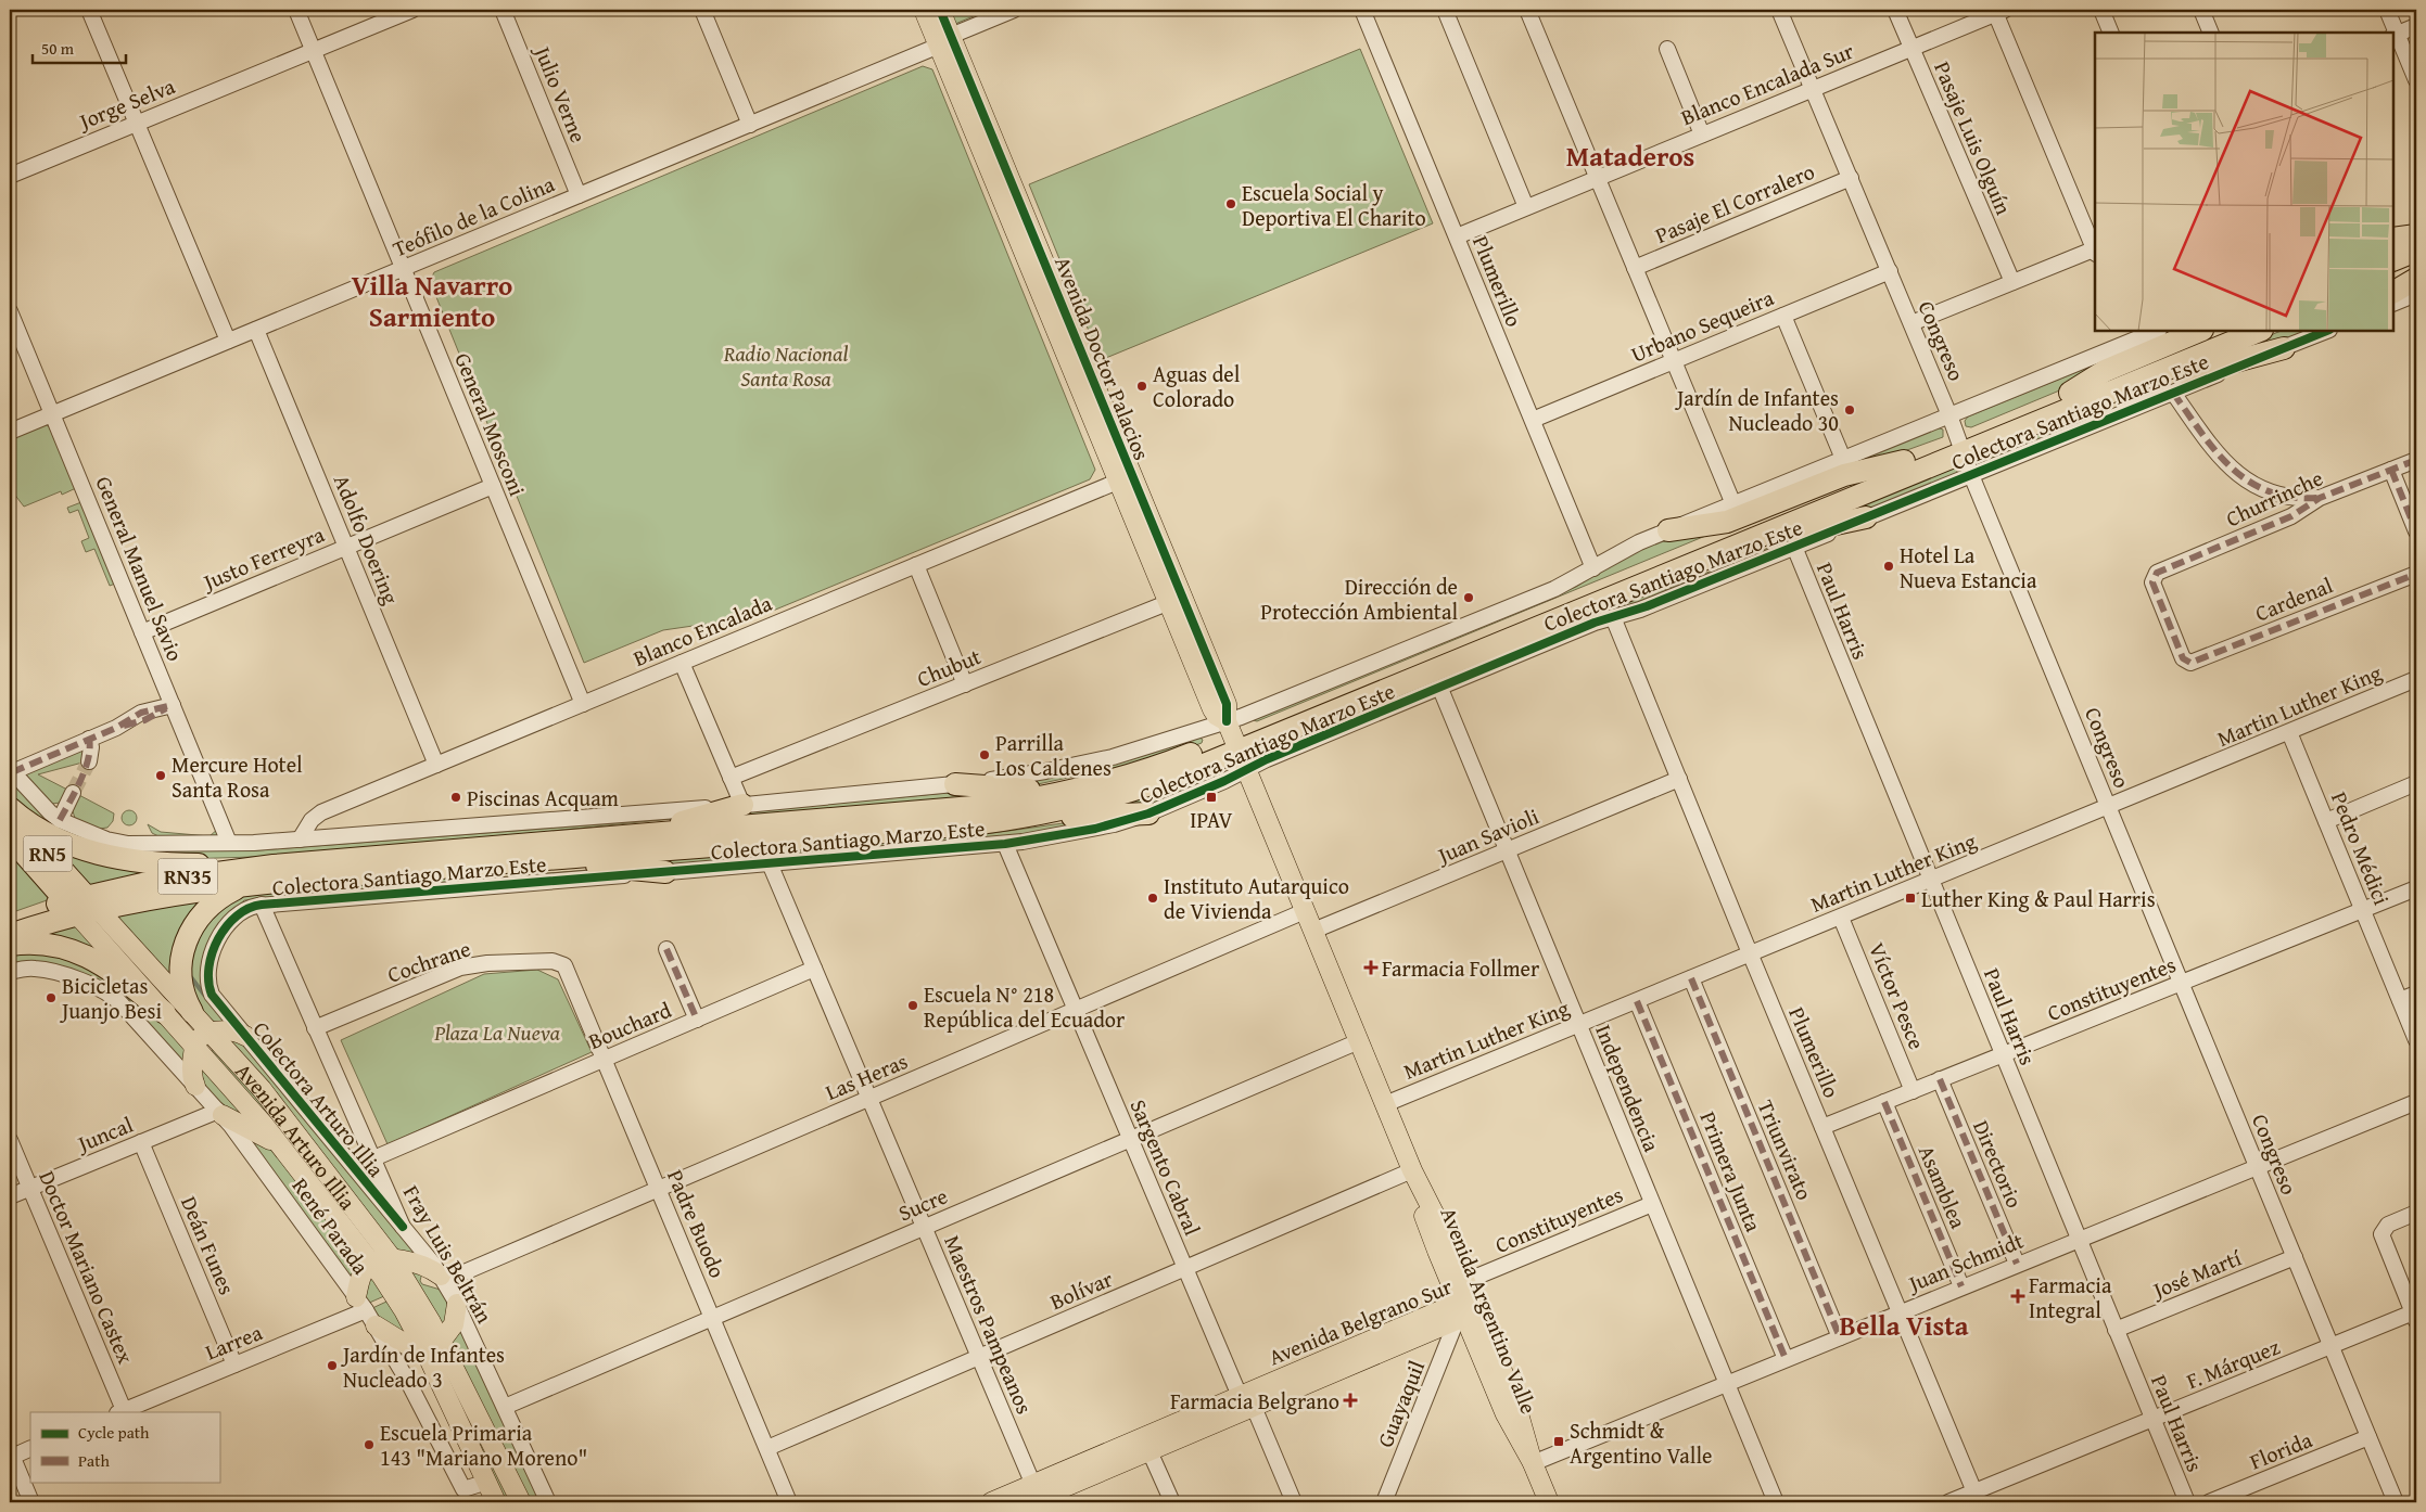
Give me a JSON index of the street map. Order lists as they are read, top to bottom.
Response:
{
  "streets": {
    "highway": ["RN5", "RN35", "Avenida Arturo Illia"],
    "main road": ["Avenida Doctor Palacios", "Avenida Argentino Valle", "Avenida Belgrano Sur"],
    "street": [
      "Blanco Encalada Sur",
      "Julio Verne",
      "Jorge Selva",
      "Pasaje Luis Olguín",
      "Pasaje El Corralero",
      "Teófilo de la Colina",
      "Plumerillo",
      "Urbano Sequeira",
      "Congreso",
      "Colectora Santiago Marzo Este",
      "General Mosconi",
      "Churrinche",
      "Adolfo Doering",
      "Justo Ferreyra",
      "General Manuel Savio",
      "Cardenal",
      "Paul Harris",
      "Blanco Encalada",
      "Chubut",
      "Martin Luther King",
      "Juan Savioli",
      "Pedro Médici",
      "Cochrane",
      "Constituyentes",
      "Víctor Pesce",
      "Bouchard",
      "Las Heras",
      "Independencia",
      "Colectora Arturo Illia",
      "Juncal",
      "Triunvirato",
      "Directorio",
      "Sargento Cabral",
      "Primera Junta",
      "Asamblea",
      "Sucre",
      "Padre Buodo",
      "René Parada",
      "Deán Funes",
      "Fray Luis Beltrán",
      "Juan Schmidt",
      "Doctor Mariano Castex",
      "José Martí",
      "Bolívar",
      "Maestros Pampeanos",
      "Larrea",
      "F. Márquez",
      "Guayaquil",
      "Florida"
    ]
  },
  "crossings": [
    ["Blanco Encalada Sur", "Pasaje Luis Olguín"],
    ["Blanco Encalada Sur", "Plumerillo"],
    ["Blanco Encalada Sur", "Congreso"],
    ["Julio Verne", "Teófilo de la Colina"],
    ["Jorge Selva", "General Mosconi"],
    ["Pasaje El Corralero", "Congreso"],
    ["Teófilo de la Colina", "Avenida Doctor Palacios"],
    ["Teófilo de la Colina", "General Mosconi"],
    ["Teófilo de la Colina", "Adolfo Doering"],
    ["Teófilo de la Colina", "General Manuel Savio"],
    ["Plumerillo", "Urbano Sequeira"],
    ["Plumerillo", "Colectora Santiago Marzo Este"],
    ["Plumerillo", "Martin Luther King"],
    ["Plumerillo", "Juan Savioli"],
    ["Plumerillo", "RN35"],
    ["Plumerillo", "Constituyentes"],
    ["Plumerillo", "Juan Schmidt"],
    ["Plumerillo", "F. Márquez"],
    ["Urbano Sequeira", "Congreso"],
    ["Congreso", "Colectora Santiago Marzo Este"],
    ["Congreso", "Martin Luther King"],
    ["Congreso", "RN35"],
    ["Congreso", "Constituyentes"],
    ["Congreso", "Juan Schmidt"],
    ["Congreso", "José Martí"],
    ["Congreso", "F. Márquez"],
    ["Congreso", "Florida"],
    ["Avenida Doctor Palacios", "Colectora Santiago Marzo Este"],
    ["Avenida Doctor Palacios", "Blanco Encalada"],
    ["Avenida Doctor Palacios", "Chubut"],
    ["Avenida Doctor Palacios", "RN35"],
    ["Avenida Doctor Palacios", "Avenida Argentino Valle"],
    ["Colectora Santiago Marzo Este", "General Manuel Savio"],
    ["Colectora Santiago Marzo Este", "Paul Harris"],
    ["Colectora Santiago Marzo Este", "Blanco Encalada"],
    ["Colectora Santiago Marzo Este", "RN35"],
    ["Colectora Santiago Marzo Este", "Independencia"],
    ["Colectora Santiago Marzo Este", "Colectora Arturo Illia"],
    ["Colectora Santiago Marzo Este", "Sargento Cabral"],
    ["Colectora Santiago Marzo Este", "Fray Luis Beltrán"],
    ["Colectora Santiago Marzo Este", "Avenida Argentino Valle"],
    ["Colectora Santiago Marzo Este", "Maestros Pampeanos"],
    ["General Mosconi", "Justo Ferreyra"],
    ["General Mosconi", "Blanco Encalada"],
    ["Churrinche", "Cardenal"],
    ["Adolfo Doering", "Justo Ferreyra"],
    ["Adolfo Doering", "Blanco Encalada"],
    ["Justo Ferreyra", "General Manuel Savio"],
    ["Paul Harris", "Martin Luther King"],
    ["Paul Harris", "Constituyentes"],
    ["Paul Harris", "Juan Schmidt"],
    ["Paul Harris", "José Martí"],
    ["Paul Harris", "F. Márquez"],
    ["Martin Luther King", "Pedro Médici"],
    ["Martin Luther King", "Víctor Pesce"],
    ["Martin Luther King", "Independencia"],
    ["Martin Luther King", "Triunvirato"],
    ["Martin Luther King", "Primera Junta"],
    ["Martin Luther King", "Avenida Argentino Valle"],
    ["Juan Savioli", "Independencia"],
    ["Juan Savioli", "Avenida Argentino Valle"],
    ["Pedro Médici", "Constituyentes"],
    ["RN35", "Avenida Arturo Illia"],
    ["RN35", "Avenida Argentino Valle"],
    ["Cochrane", "Padre Buodo"],
    ["Cochrane", "Fray Luis Beltrán"],
    ["Constituyentes", "Víctor Pesce"],
    ["Constituyentes", "Independencia"],
    ["Constituyentes", "Directorio"],
    ["Constituyentes", "Asamblea"],
    ["Constituyentes", "Avenida Argentino Valle"],
    ["Constituyentes", "Avenida Belgrano Sur"],
    ["Constituyentes", "Guayaquil"],
    ["Bouchard", "Colectora Arturo Illia"],
    ["Bouchard", "Padre Buodo"],
    ["Bouchard", "Fray Luis Beltrán"],
    ["Bouchard", "Maestros Pampeanos"],
    ["Las Heras", "Sargento Cabral"],
    ["Las Heras", "Padre Buodo"],
    ["Las Heras", "Fray Luis Beltrán"],
    ["Las Heras", "Avenida Argentino Valle"],
    ["Las Heras", "Maestros Pampeanos"],
    ["Independencia", "Juan Schmidt"],
    ["Colectora Arturo Illia", "Fray Luis Beltrán"],
    ["Juncal", "René Parada"],
    ["Juncal", "Deán Funes"],
    ["Juncal", "Doctor Mariano Castex"],
    ["Avenida Arturo Illia", "René Parada"],
    ["Triunvirato", "Juan Schmidt"],
    ["Directorio", "Juan Schmidt"],
    ["Sargento Cabral", "Sucre"],
    ["Sargento Cabral", "Bolívar"],
    ["Sargento Cabral", "Avenida Belgrano Sur"],
    ["Primera Junta", "Juan Schmidt"],
    ["Asamblea", "Juan Schmidt"],
    ["Sucre", "Padre Buodo"],
    ["Sucre", "Fray Luis Beltrán"],
    ["Sucre", "Avenida Argentino Valle"],
    ["Sucre", "Maestros Pampeanos"],
    ["Padre Buodo", "Bolívar"],
    ["René Parada", "Larrea"],
    ["Deán Funes", "Larrea"],
    ["Juan Schmidt", "Avenida Argentino Valle"],
    ["Doctor Mariano Castex", "Larrea"],
    ["Bolívar", "Avenida Argentino Valle"],
    ["Bolívar", "Maestros Pampeanos"],
    ["Avenida Argentino Valle", "Avenida Belgrano Sur"],
    ["Avenida Argentino Valle", "Guayaquil"],
    ["Avenida Belgrano Sur", "Maestros Pampeanos"],
    ["Avenida Belgrano Sur", "Guayaquil"]
  ],
  "districts": ["Mataderos", "Villa Navarro Sarmiento", "Bella Vista"],
  "parks": ["Radio Nacional Santa Rosa", "Plaza La Nueva"],
  "places": {
    "other": [
      "Escuela Social y Deportiva El Charito",
      "Aguas del Colorado",
      "Jardín de Infantes Nucleado 30",
      "Hotel La Nueva Estancia",
      "Dirección de Protección Ambiental",
      "Parrilla Los Caldenes",
      "Mercure Hotel Santa Rosa",
      "Piscinas Acquam",
      "Instituto Autarquico de Vivienda",
      "Bicicletas Juanjo Besi",
      "Escuela N° 218 República del Ecuador",
      "Jardín de Infantes Nucleado 3",
      "Escuela Primaria 143 \"Mariano Moreno\""
    ],
    "transit": ["IPAV", "Luther King & Paul Harris", "Schmidt & Argentino Valle"],
    "health": ["Farmacia Follmer", "Farmacia Integral", "Farmacia Belgrano"]
  },
  "legend": ["Cycle path", "Path"],
  "scale_bar": "50 m"
}
